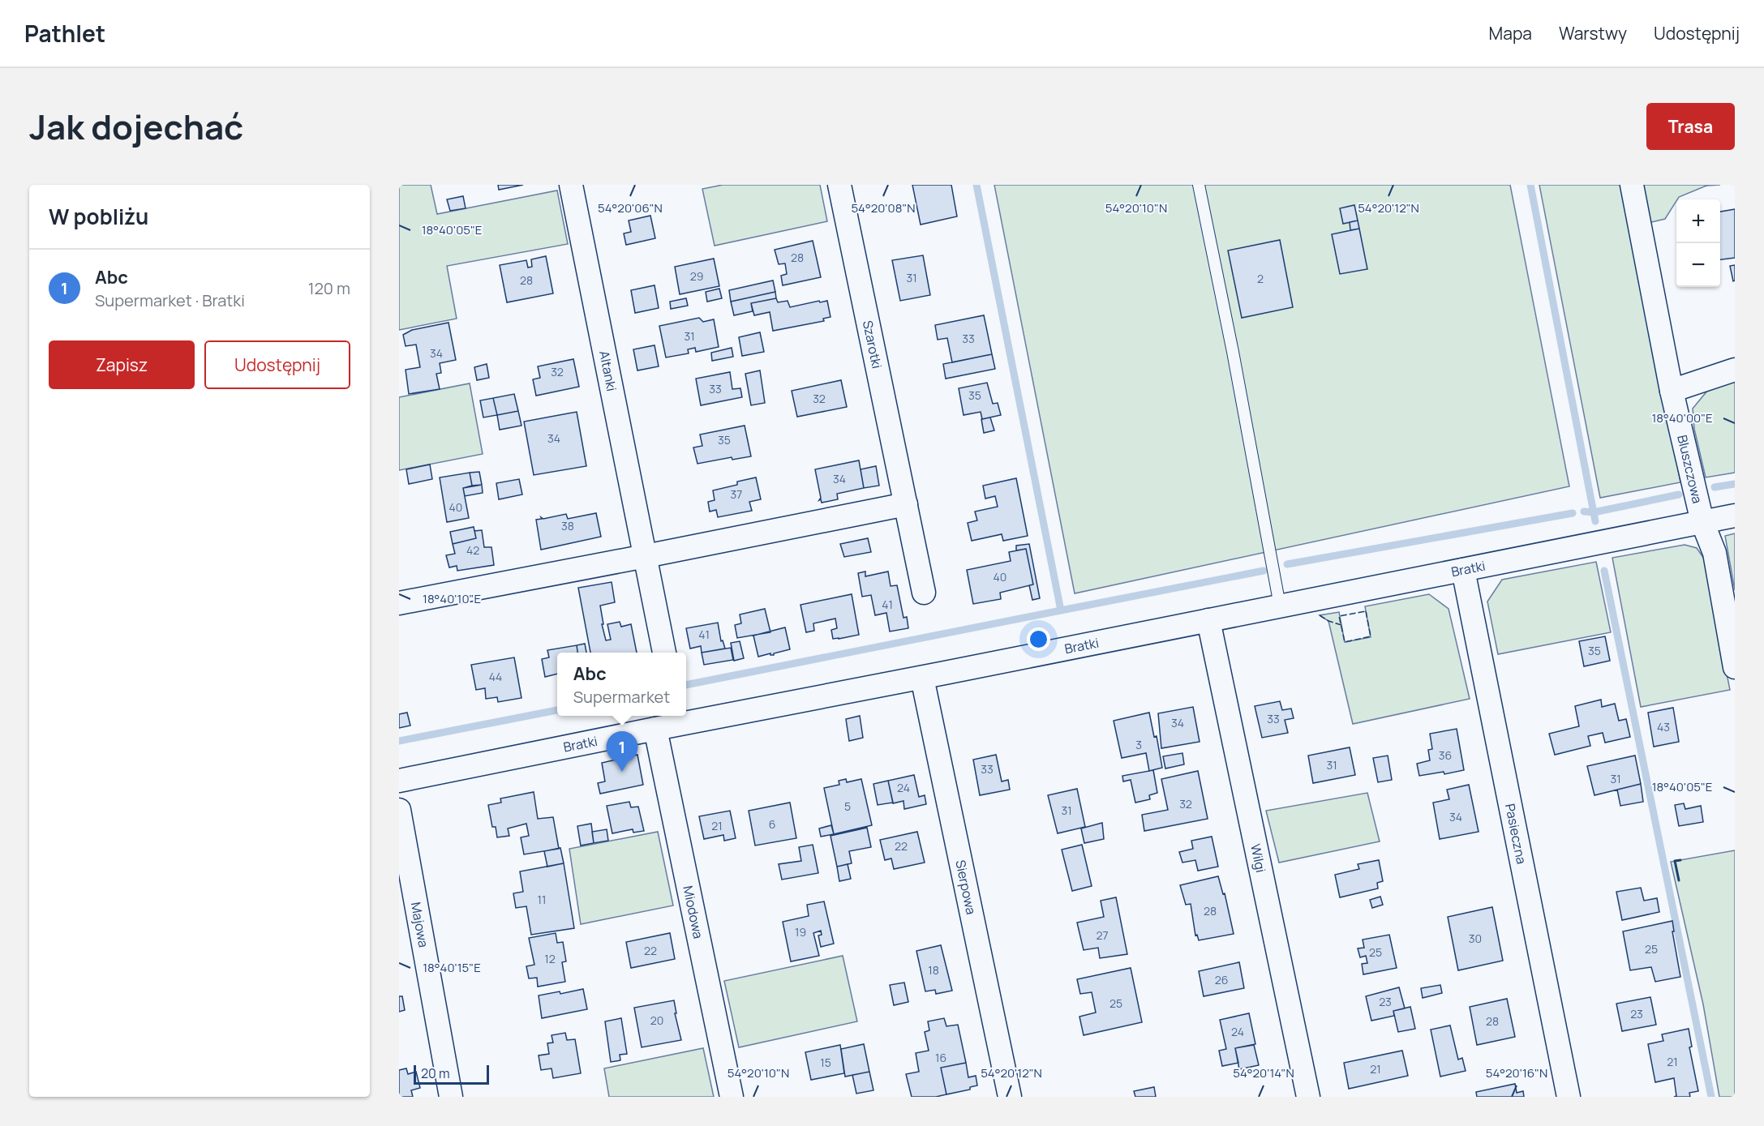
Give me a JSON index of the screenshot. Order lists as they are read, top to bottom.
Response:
{
  "streets": {
    "street": [
      "Szarotki",
      "Altanki",
      "Bluszczowa",
      "Bratki",
      "Pasieczna",
      "Wilgi",
      "Sierpowa",
      "Miodowa",
      "Majowa"
    ]
  },
  "crossings": [
    ["Bluszczowa", "Bratki"],
    ["Bratki", "Pasieczna"],
    ["Bratki", "Wilgi"],
    ["Bratki", "Sierpowa"],
    ["Bratki", "Miodowa"]
  ],
  "house_numbers": [
    "28",
    "29",
    "31",
    "2",
    "28",
    "31",
    "33",
    "34",
    "32",
    "33",
    "35",
    "32",
    "34",
    "35",
    "34",
    "37",
    "40",
    "38",
    "42",
    "40",
    "41",
    "41",
    "35",
    "44",
    "33",
    "34",
    "43",
    "3",
    "36",
    "31",
    "33",
    "31",
    "24",
    "32",
    "5",
    "31",
    "34",
    "6",
    "21",
    "22",
    "11",
    "28",
    "19",
    "27",
    "30",
    "25",
    "22",
    "25",
    "12",
    "18",
    "26",
    "23",
    "25",
    "23",
    "20",
    "28",
    "24",
    "16",
    "21",
    "15",
    "21"
  ],
  "scale_bar": "20 m",
  "page": {
    "header": "Pathlet",
    "nav": ["Mapa", "Warstwy", "Udostępnij"],
    "title": "Jak dojechać",
    "buttons": [
      "Trasa",
      ["Zapisz", "Udostępnij"]
    ],
    "heading": "W pobliżu",
    "map_buttons": ["+", "−"],
    "list": [
      {
        "mark": "1",
        "name": "Abc",
        "note": "Supermarket · Bratki",
        "value": "120 m"
      }
    ],
    "popup": ["Abc", "Supermarket"],
    "pins": "1",
    "scale": "20 m"
  },
  "coordinates": [
    "54°20'06\"N",
    "54°20'08\"N",
    "54°20'10\"N",
    "54°20'12\"N",
    "18°40'05\"E",
    "18°40'00\"E",
    "18°40'10\"E",
    "18°40'15\"E",
    "54°20'14\"N",
    "54°20'16\"N"
  ]
}
